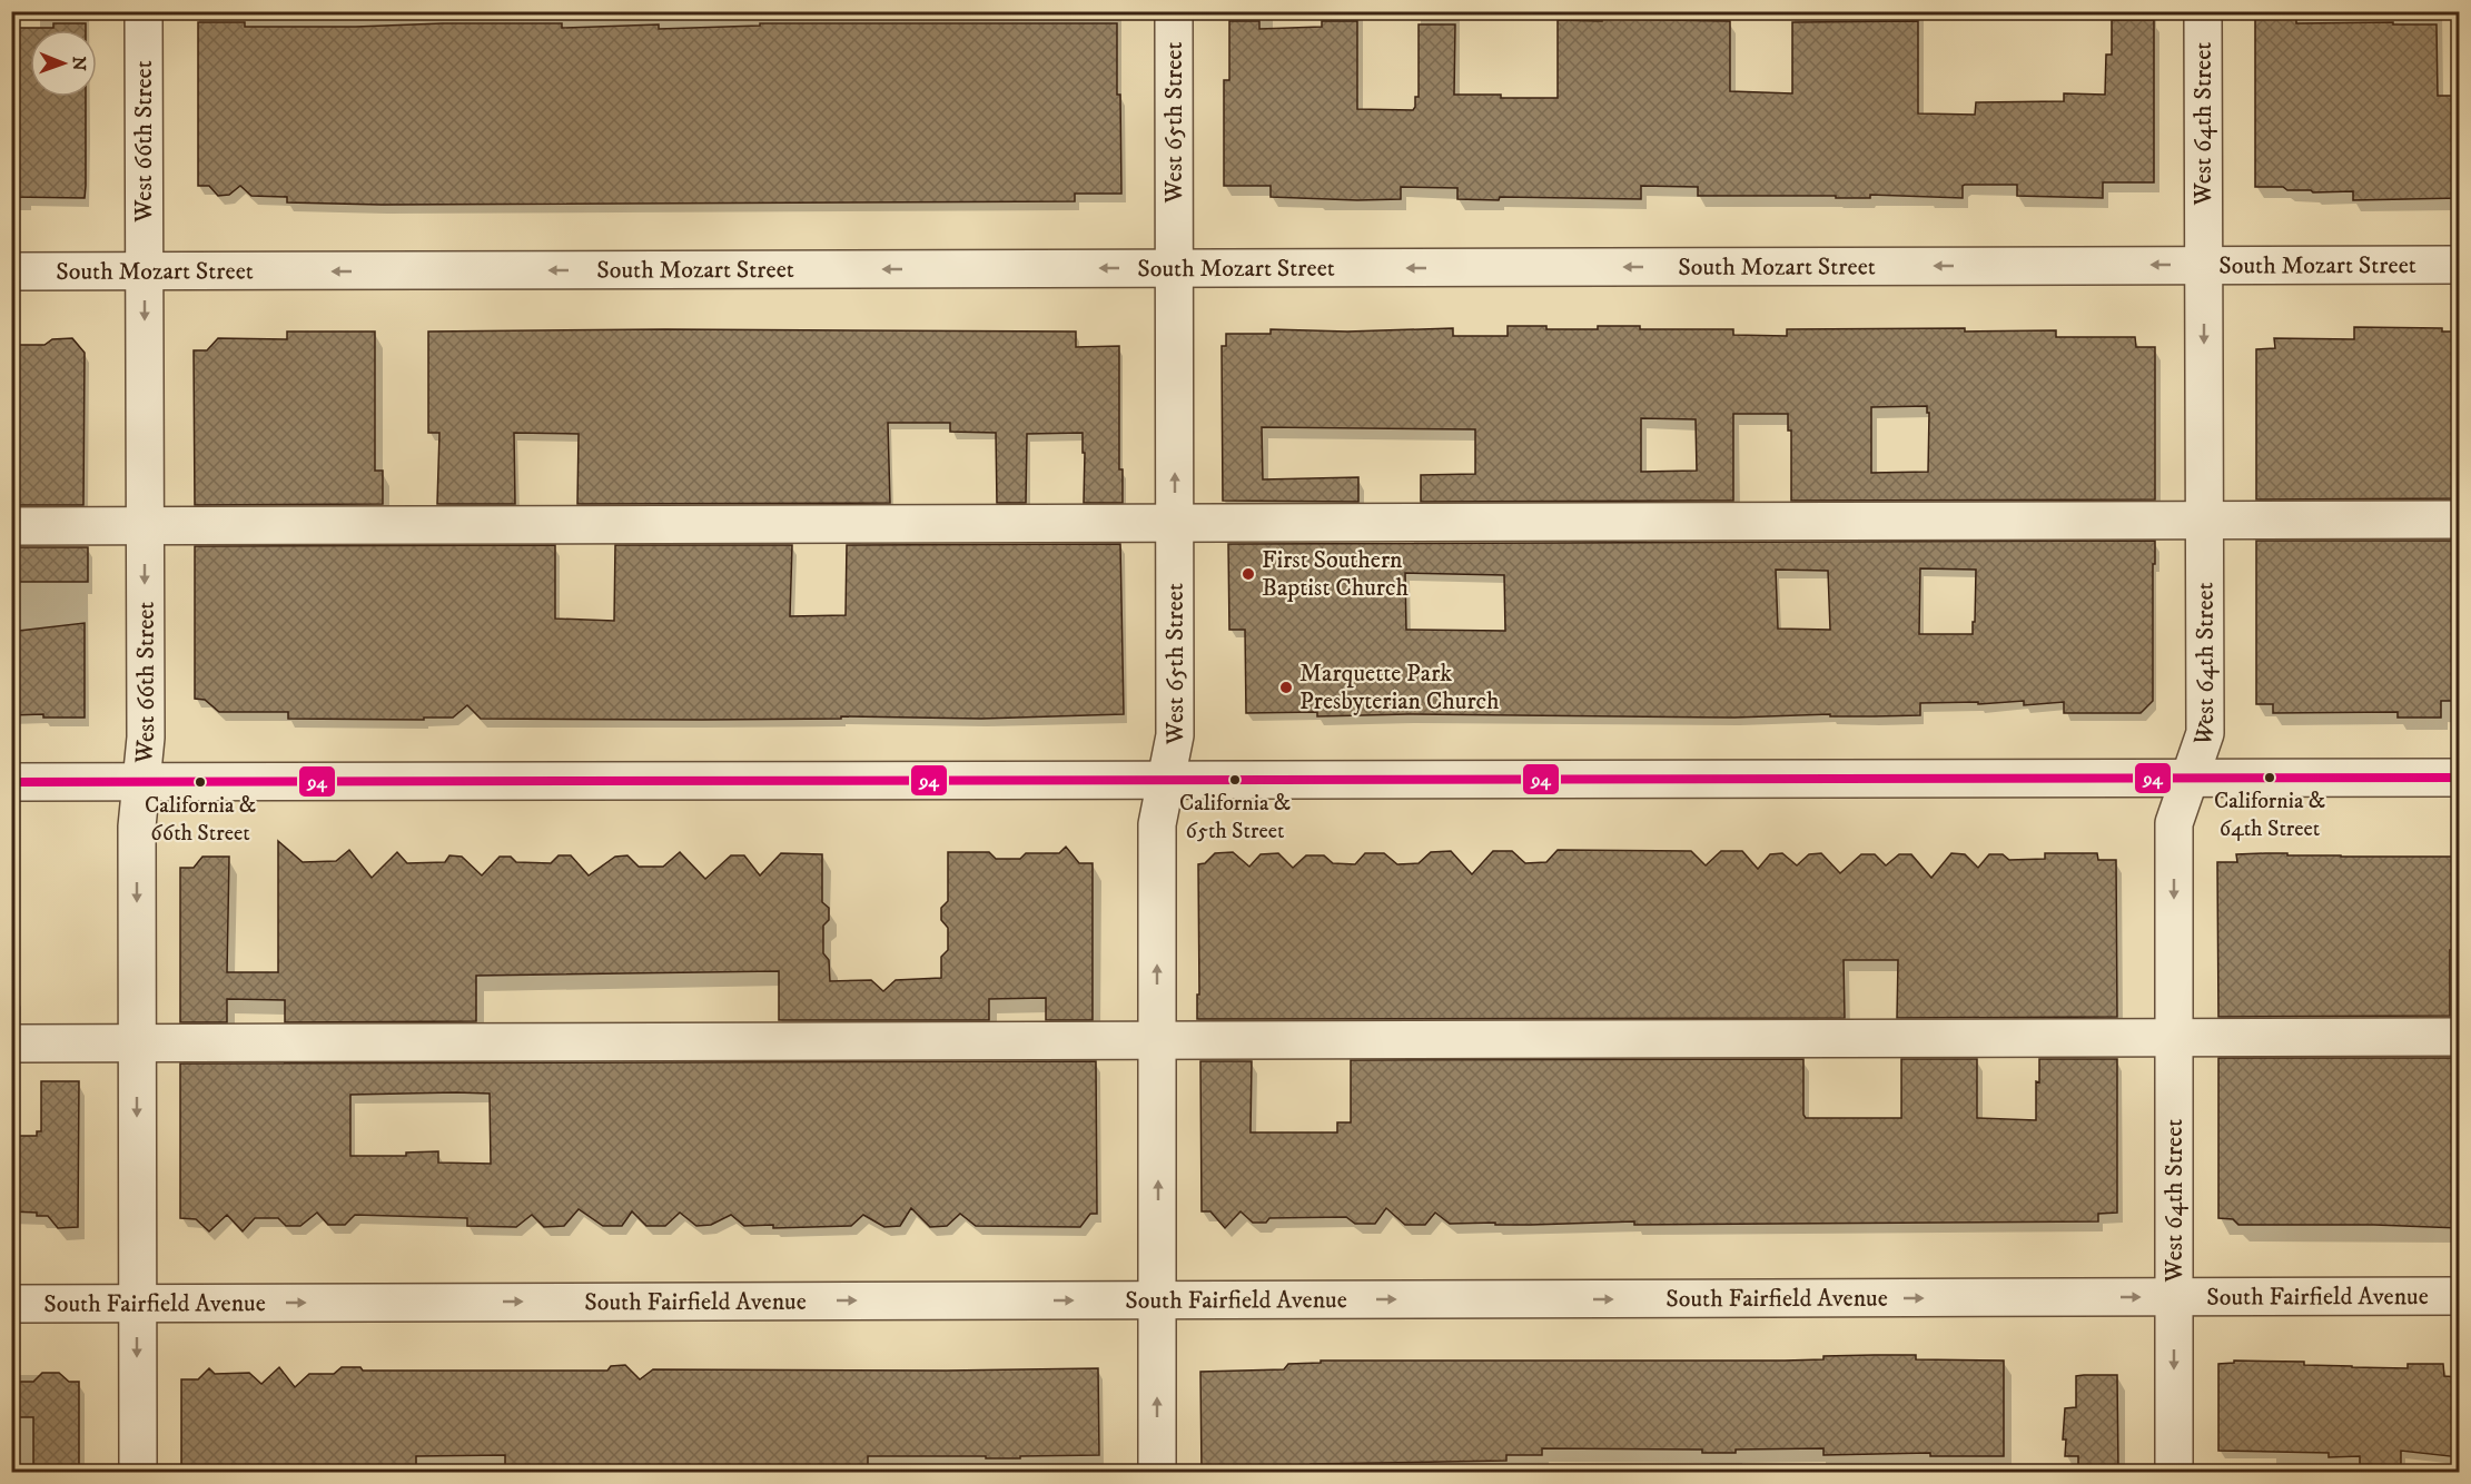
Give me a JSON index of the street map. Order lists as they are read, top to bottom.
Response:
{
  "streets": {
    "street": [
      "West 65th Street",
      "West 64th Street",
      "West 66th Street",
      "South Mozart Street",
      "South Fairfield Avenue"
    ]
  },
  "crossings": [
    ["West 65th Street", "South Mozart Street"],
    ["West 65th Street", "South Fairfield Avenue"],
    ["West 64th Street", "South Mozart Street"],
    ["West 64th Street", "South Fairfield Avenue"],
    ["West 66th Street", "South Mozart Street"],
    ["West 66th Street", "South Fairfield Avenue"]
  ],
  "one_way": ["West 65th Street", "West 64th Street", "West 66th Street"],
  "places": [
    "First Southern Baptist Church",
    "Marquette Park Presbyterian Church",
    "California & 64th Street",
    "California & 65th Street",
    "California & 66th Street"
  ],
  "lines": ["transit line 94"],
  "north": "right"
}
